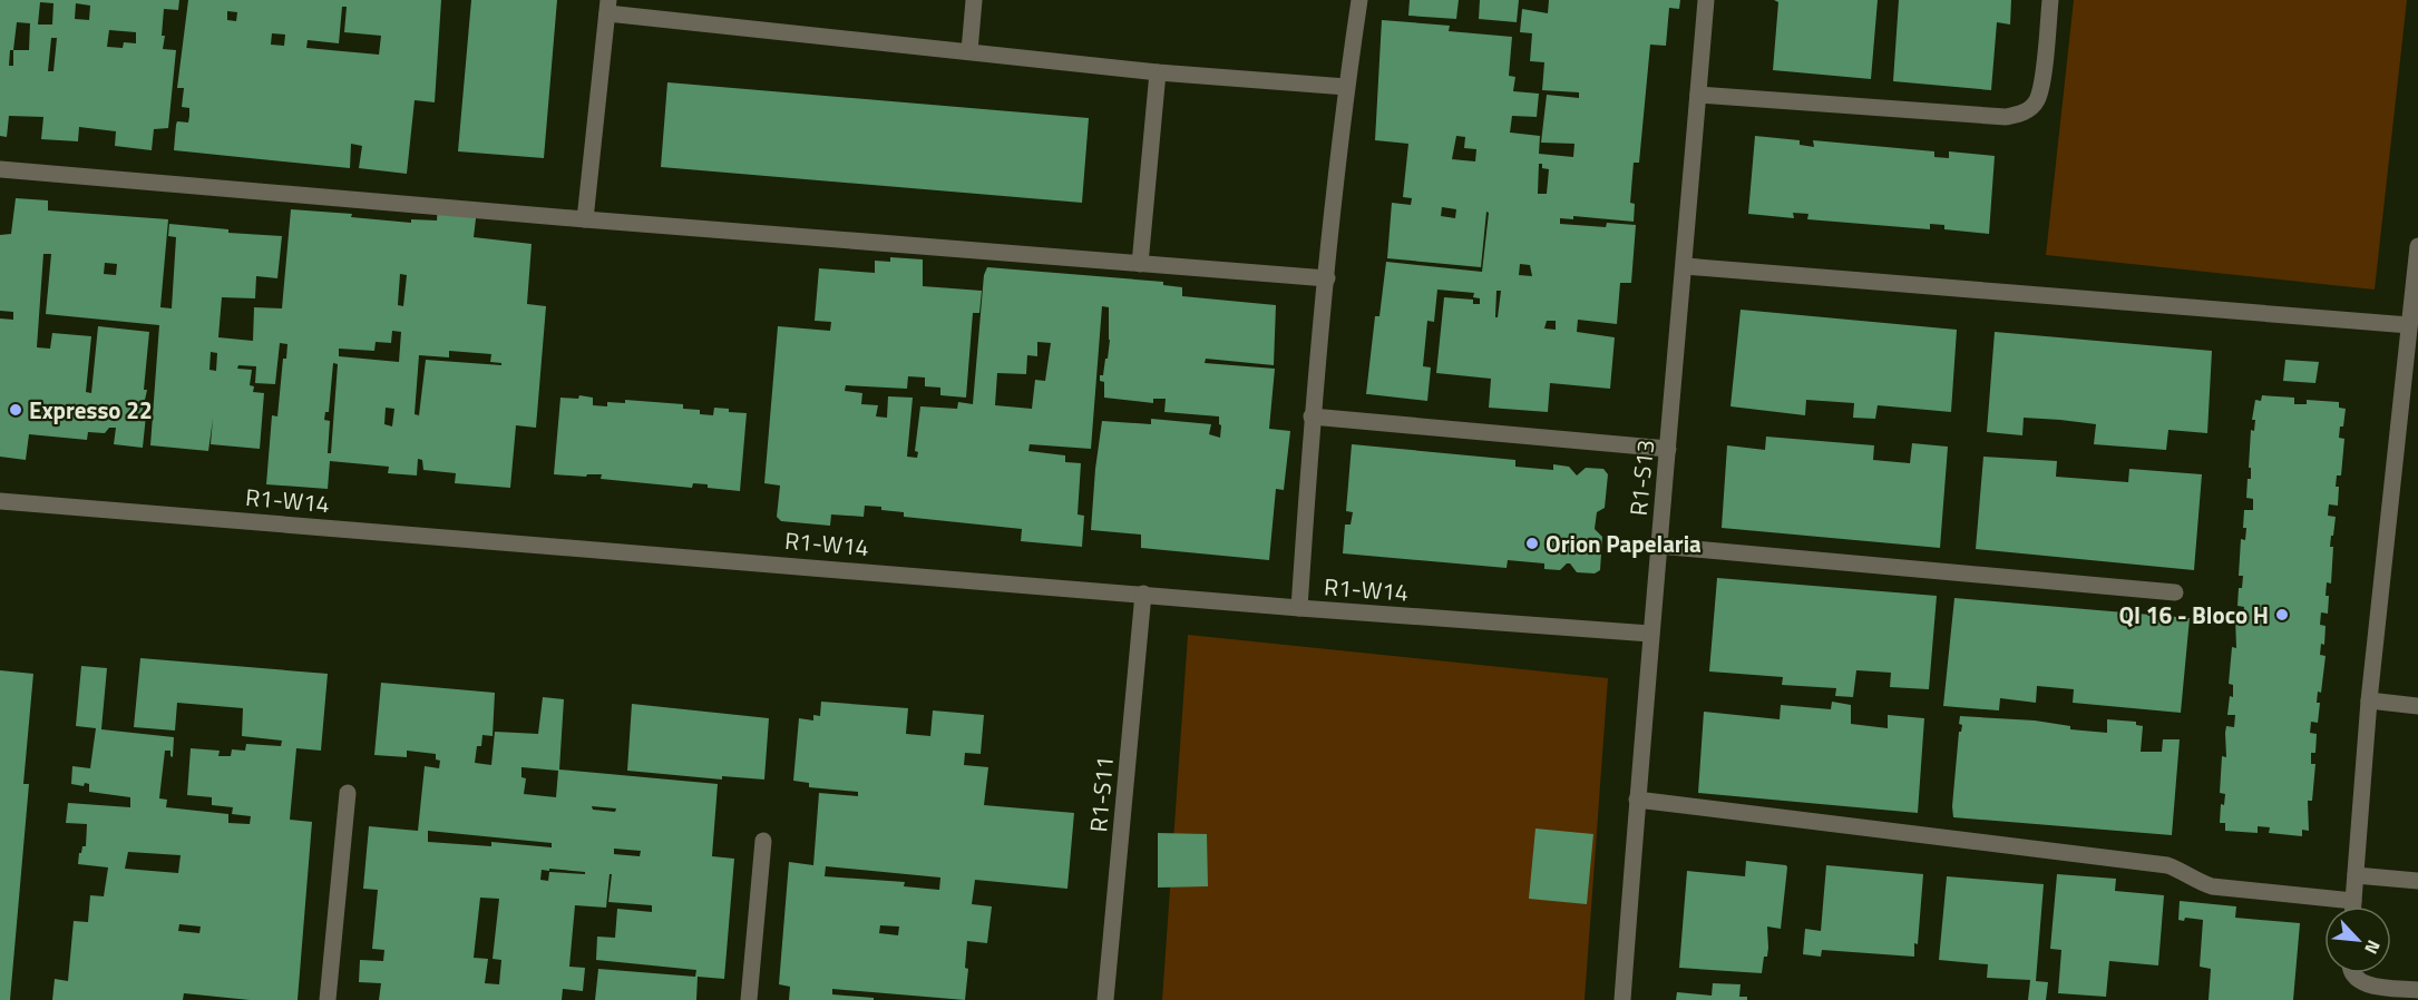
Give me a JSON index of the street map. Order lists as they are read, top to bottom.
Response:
{
  "streets": {
    "street": ["R1-S13", "R1-W14", "R1-S11"]
  },
  "crossings": [
    ["R1-S13", "R1-W14"],
    ["R1-W14", "R1-S11"]
  ],
  "places": ["Expresso 22", "Orion Papelaria", "QI 16 - Bloco H"],
  "north": "bottom right"
}
